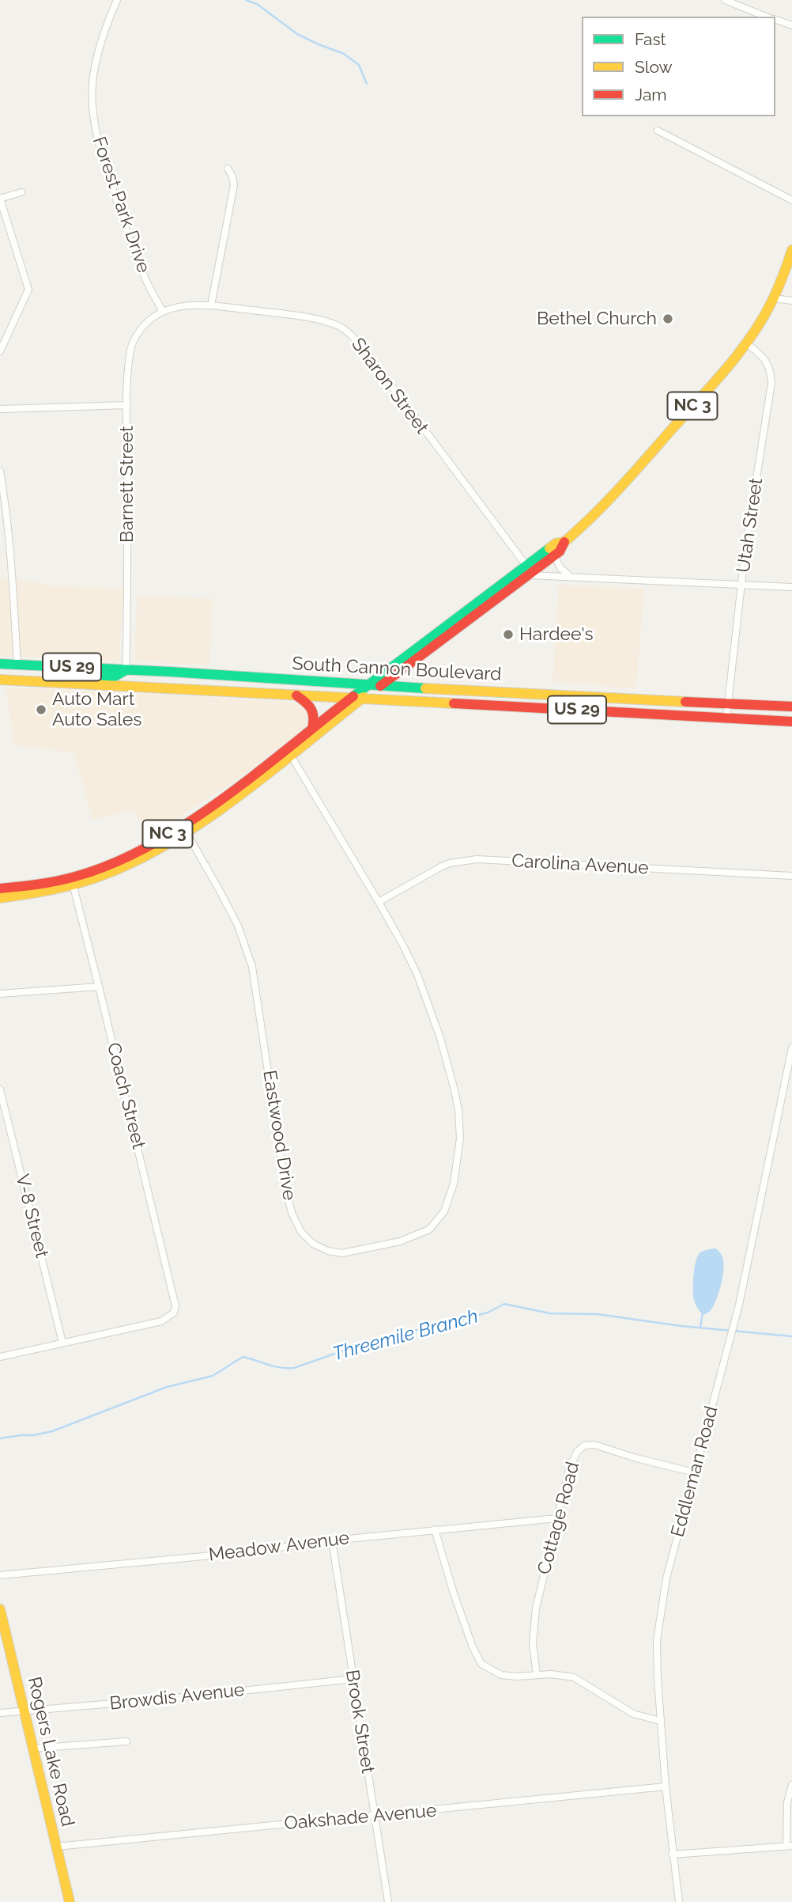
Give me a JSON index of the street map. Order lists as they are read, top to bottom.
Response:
{
  "streets": {
    "main road": [
      "NC 3",
      "US 29",
      "South Cannon Boulevard",
      "Rogers Lake Road"
    ],
    "street": [
      "Forest Park Drive",
      "Sharon Street",
      "Barnett Street",
      "Utah Street",
      "Carolina Avenue",
      "Coach Street",
      "Eastwood Drive",
      "V-8 Street",
      "Eddleman Road",
      "Cottage Road",
      "Meadow Avenue",
      "Browdis Avenue",
      "Brook Street",
      "Oakshade Avenue"
    ]
  },
  "crossings": [
    ["Forest Park Drive", "Sharon Street"],
    ["Forest Park Drive", "Barnett Street"],
    ["Sharon Street", "NC 3"],
    ["Sharon Street", "Barnett Street"],
    ["NC 3", "Utah Street"],
    ["NC 3", "South Cannon Boulevard"],
    ["NC 3", "Coach Street"],
    ["NC 3", "Eastwood Drive"],
    ["Barnett Street", "US 29"],
    ["Barnett Street", "South Cannon Boulevard"],
    ["Utah Street", "South Cannon Boulevard"],
    ["US 29", "South Cannon Boulevard"],
    ["Carolina Avenue", "Eastwood Drive"],
    ["Coach Street", "V-8 Street"],
    ["Eddleman Road", "Cottage Road"],
    ["Eddleman Road", "Oakshade Avenue"],
    ["Cottage Road", "Meadow Avenue"],
    ["Meadow Avenue", "Brook Street"],
    ["Browdis Avenue", "Brook Street"],
    ["Browdis Avenue", "Rogers Lake Road"],
    ["Brook Street", "Oakshade Avenue"],
    ["Rogers Lake Road", "Oakshade Avenue"]
  ],
  "water": ["Threemile Branch"],
  "places": ["Bethel Church", "Hardee's", "Auto Mart Auto Sales"],
  "legend": ["Fast", "Slow", "Jam"]
}
